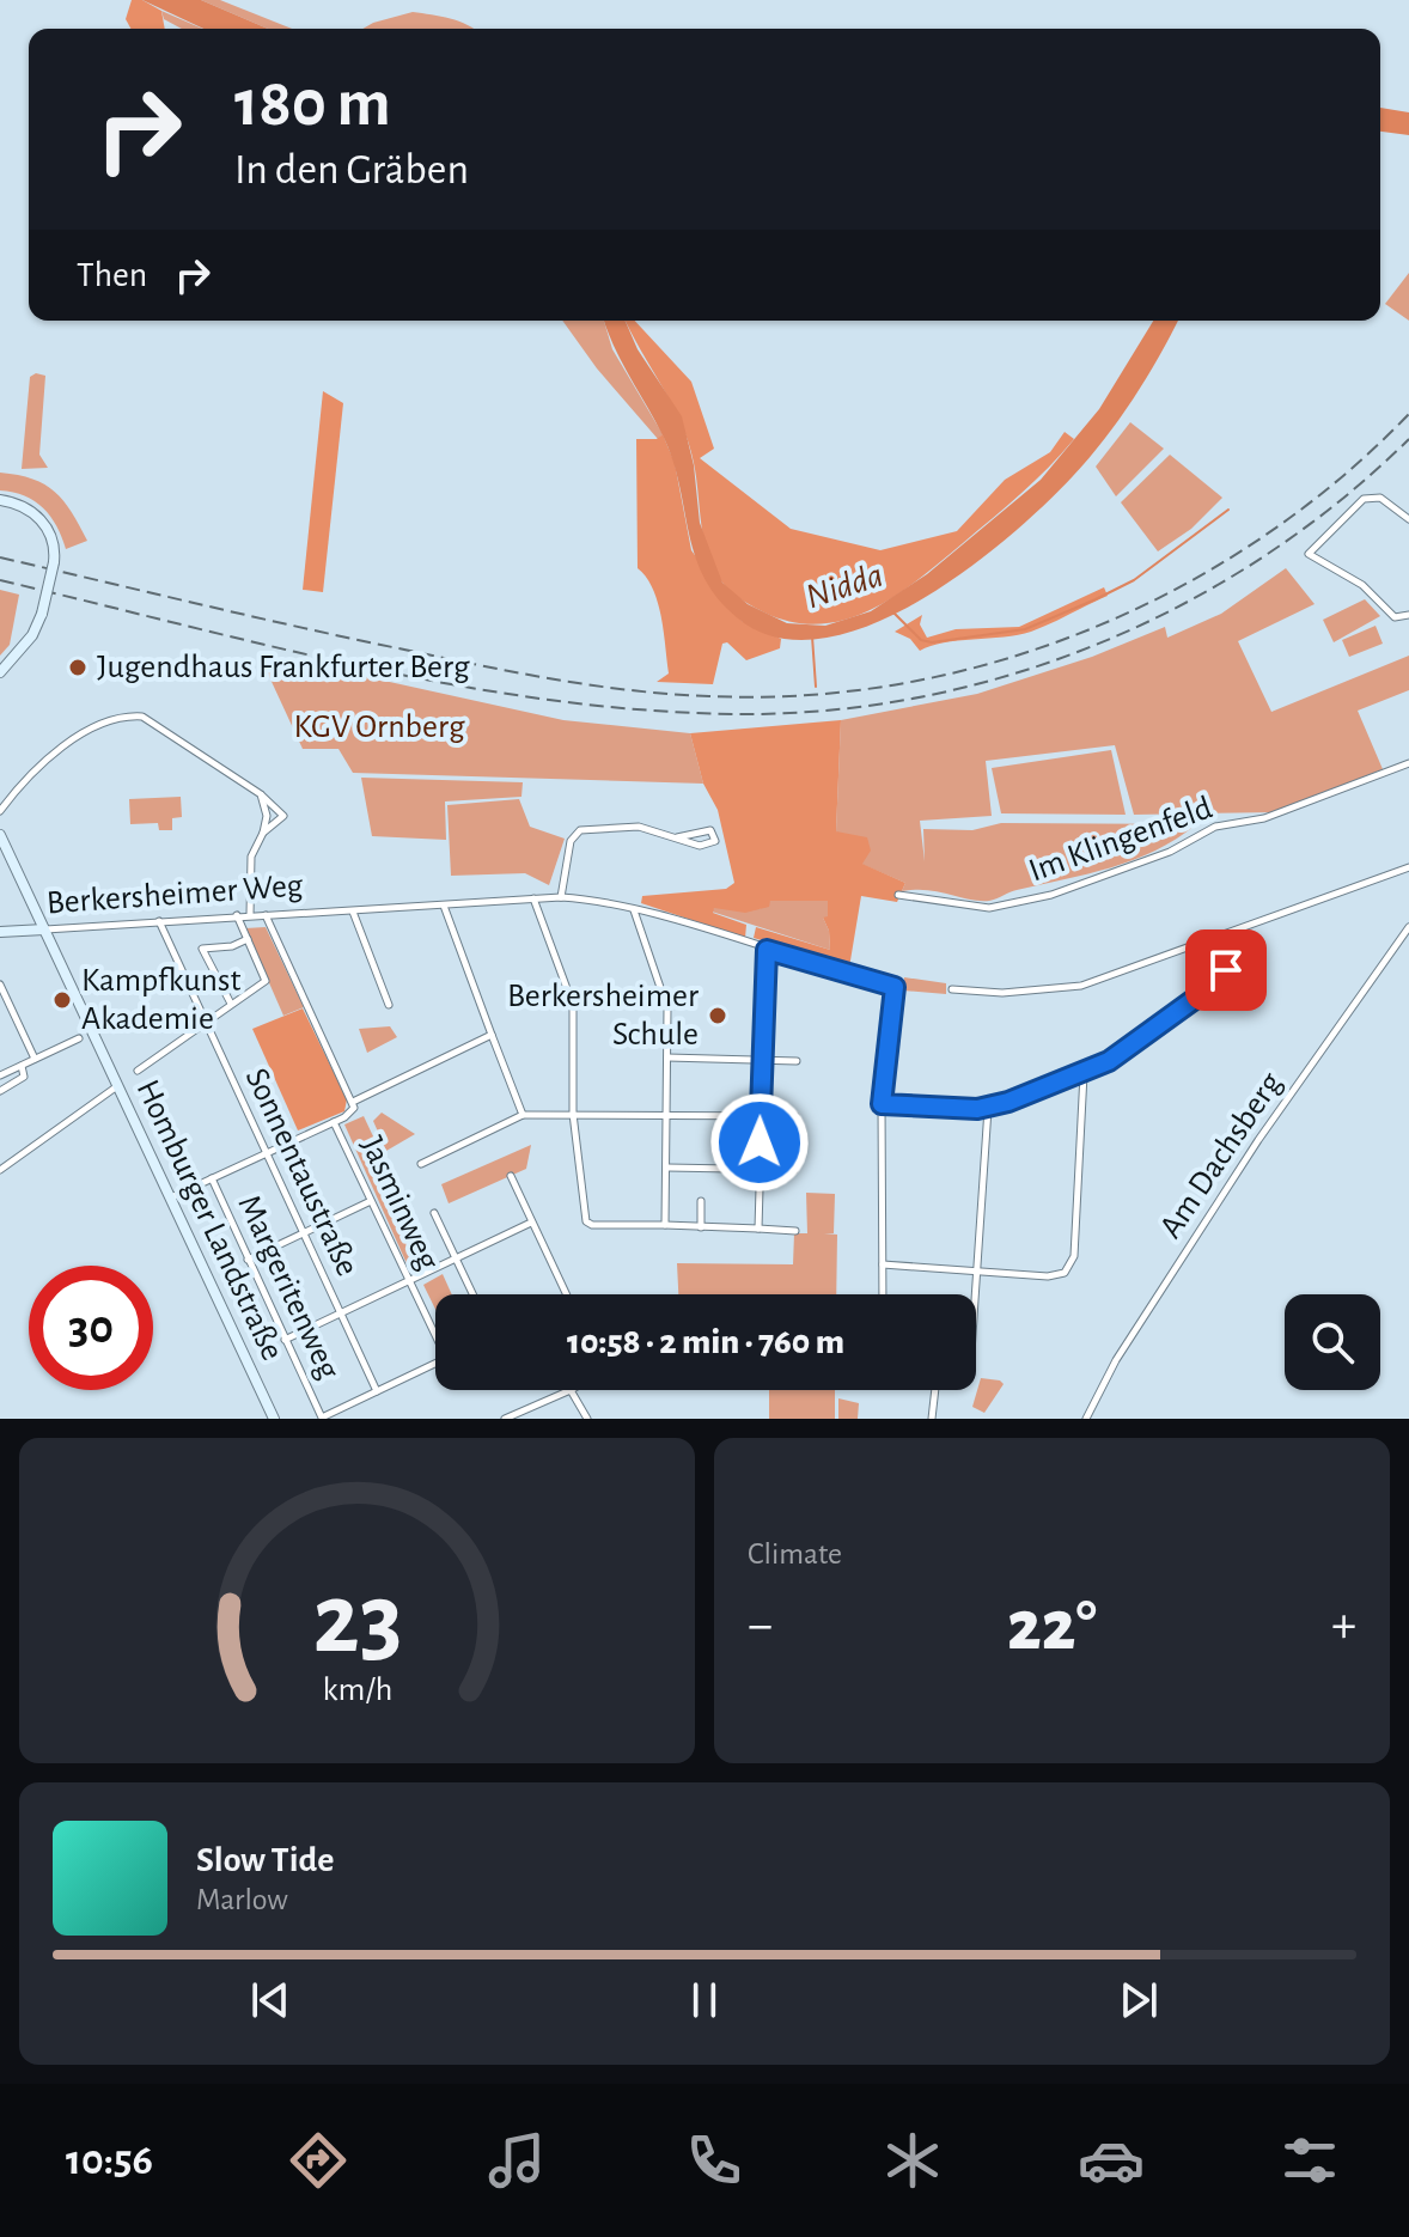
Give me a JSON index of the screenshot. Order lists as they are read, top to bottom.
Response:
{
  "streets": {
    "street": [
      "Im Klingenfeld",
      "Berkersheimer Weg",
      "Am Dachsberg",
      "Sonnentaustraße",
      "Jasminweg",
      "Homburger Landstraße",
      "Margeritenweg"
    ]
  },
  "crossings": [
    ["Berkersheimer Weg", "Sonnentaustraße"],
    ["Berkersheimer Weg", "Homburger Landstraße"]
  ],
  "water": ["Nidda"],
  "parks": ["KGV Ornberg"],
  "places": ["Jugendhaus Frankfurter Berg", "Kampfkunst Akademie", "Berkersheimer Schule"],
  "page": {
    "turn": ["180 m", "In den Gräben"],
    "then": "Then",
    "limit": "30",
    "trip": "10:58 · 2 min · 760 m",
    "tile": "Climate",
    "heat": ["−", "22°", "+"],
    "song": ["Slow Tide", "Marlow"],
    "tabs": "10:56",
    "gauge": ["23", "km/h"]
  }
}
